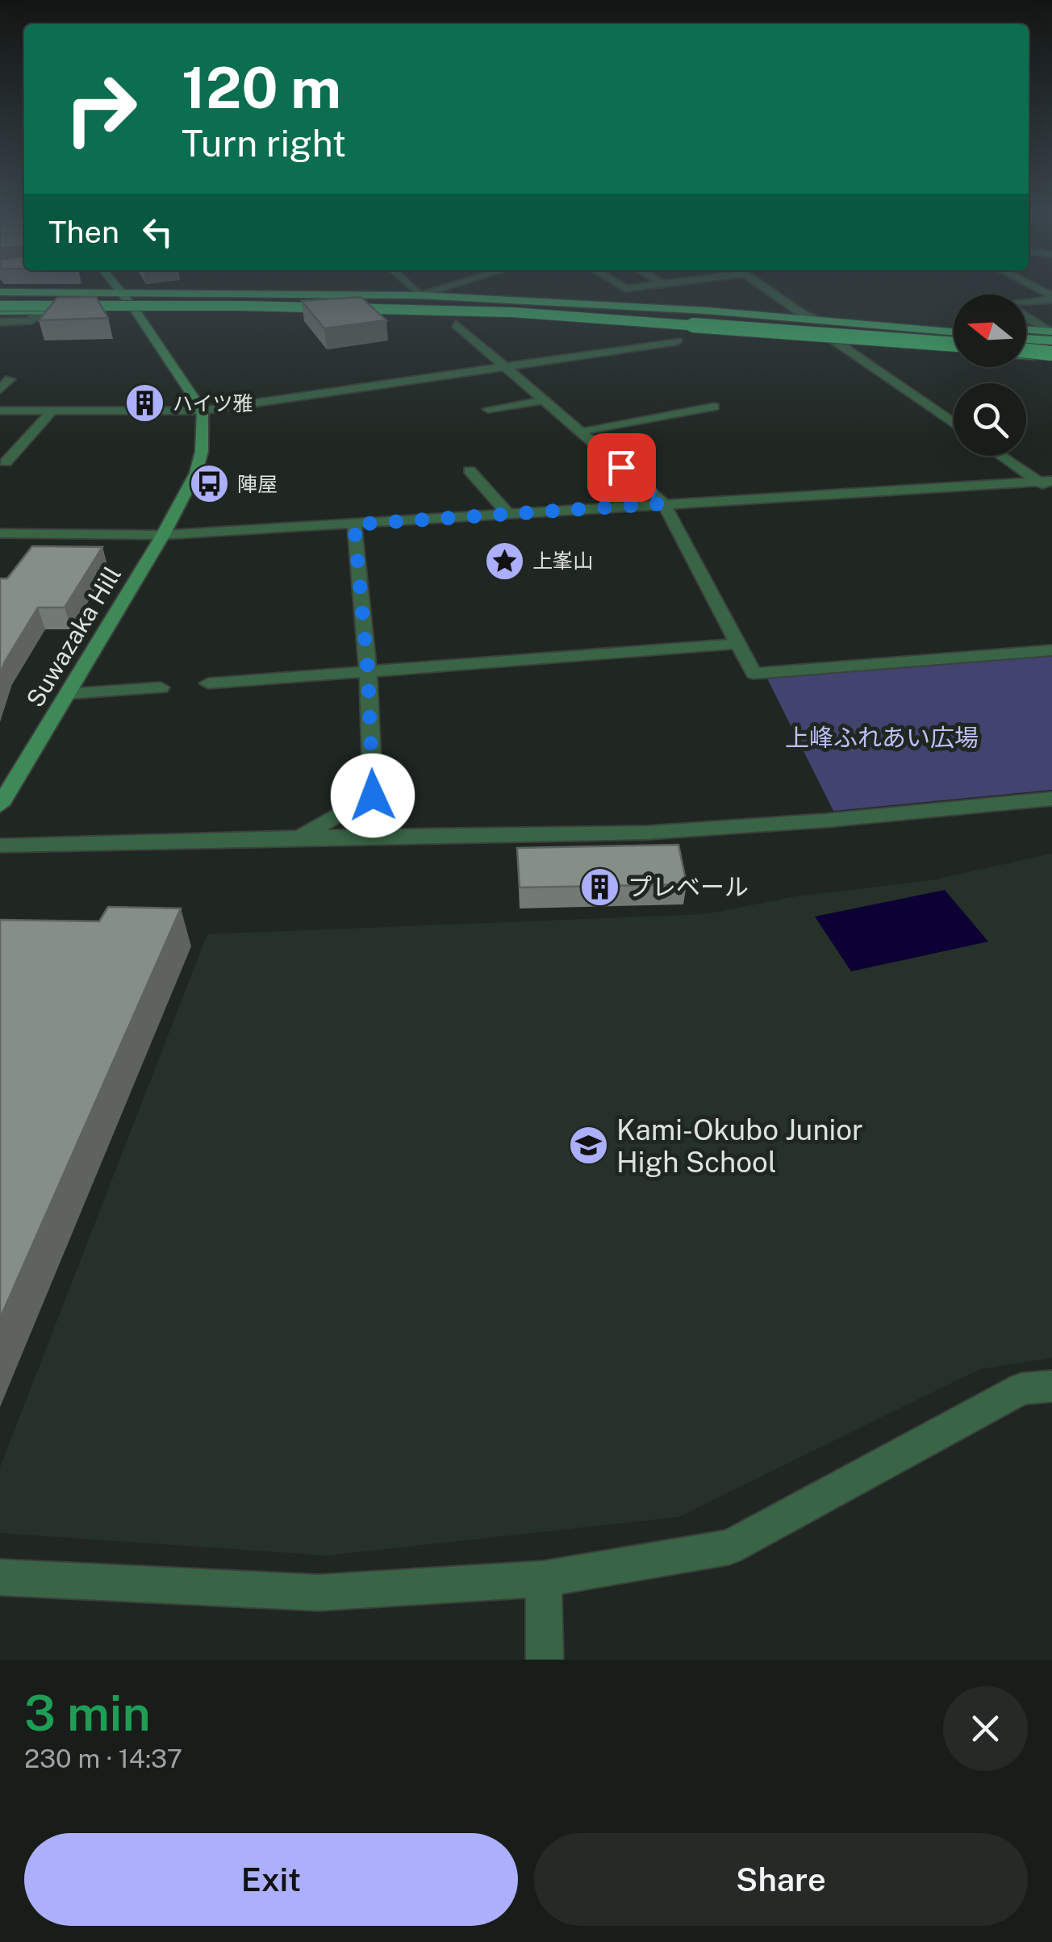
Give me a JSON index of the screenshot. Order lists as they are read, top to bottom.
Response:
{
  "streets": {
    "main road": ["Suwazaka Hill"]
  },
  "parks": ["上峰ふれあい広場"],
  "places": {
    "building": ["ハイツ雅", "プレベール"],
    "bus stop": ["陣屋"],
    "place": ["上峯山"],
    "school or university": ["Kami-Okubo Junior High School"]
  },
  "north": "left",
  "page": {
    "turn": ["120 m", "Turn right"],
    "then": "Then",
    "heading": ["3 min", "230 m · 14:37"],
    "buttons": ["Exit", "Share"]
  }
}
